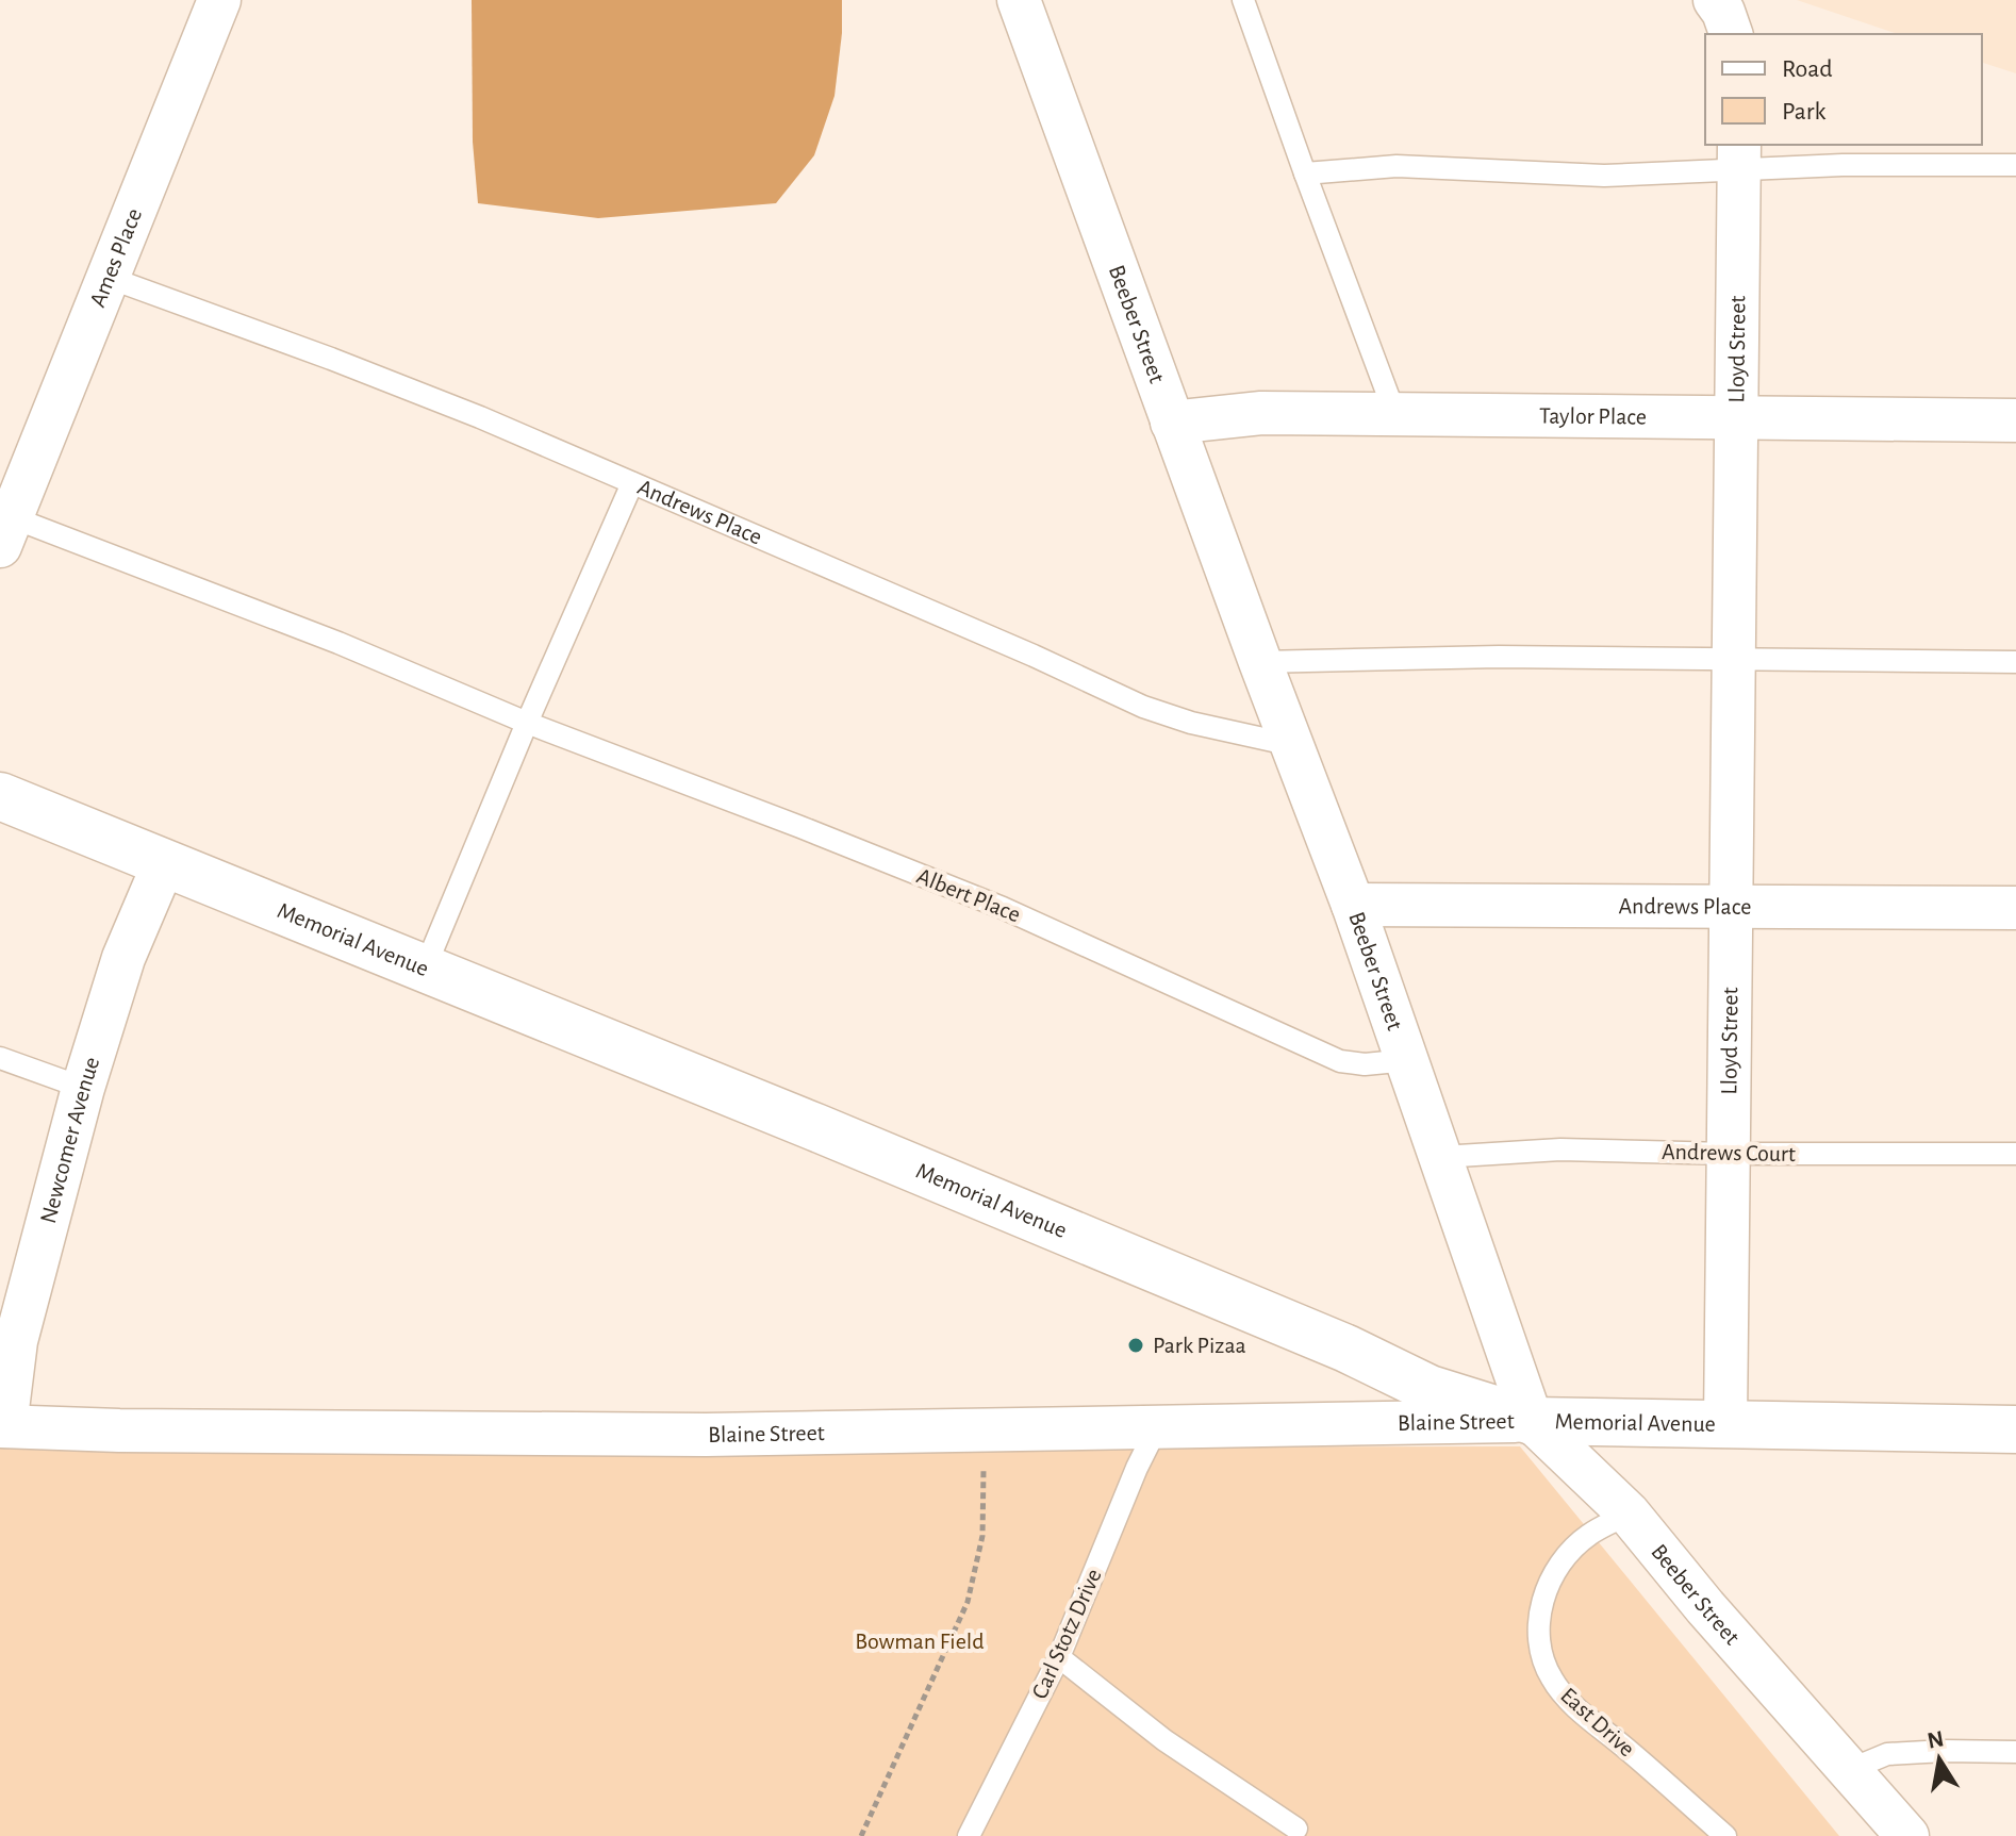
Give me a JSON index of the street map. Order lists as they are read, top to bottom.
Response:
{
  "streets": {
    "street": [
      "Ames Place",
      "Beeber Street",
      "Lloyd Street",
      "Taylor Place",
      "Andrews Place",
      "Memorial Avenue",
      "Newcomer Avenue",
      "Blaine Street"
    ],
    "lane": [
      "Albert Place",
      "Andrews Court",
      "Carl Stotz Drive",
      "East Drive"
    ]
  },
  "crossings": [
    ["Ames Place", "Andrews Place"],
    ["Ames Place", "Albert Place"],
    ["Beeber Street", "Taylor Place"],
    ["Beeber Street", "Andrews Place"],
    ["Beeber Street", "Albert Place"],
    ["Beeber Street", "Memorial Avenue"],
    ["Beeber Street", "Andrews Court"],
    ["Beeber Street", "Blaine Street"],
    ["Beeber Street", "East Drive"],
    ["Lloyd Street", "Taylor Place"],
    ["Lloyd Street", "Andrews Place"],
    ["Lloyd Street", "Memorial Avenue"],
    ["Lloyd Street", "Andrews Court"],
    ["Memorial Avenue", "Newcomer Avenue"],
    ["Memorial Avenue", "Blaine Street"],
    ["Newcomer Avenue", "Blaine Street"],
    ["Blaine Street", "Carl Stotz Drive"]
  ],
  "parks": ["Bowman Field"],
  "places": ["Park Pizaa"],
  "legend": ["Road", "Park"],
  "north": "top"
}
